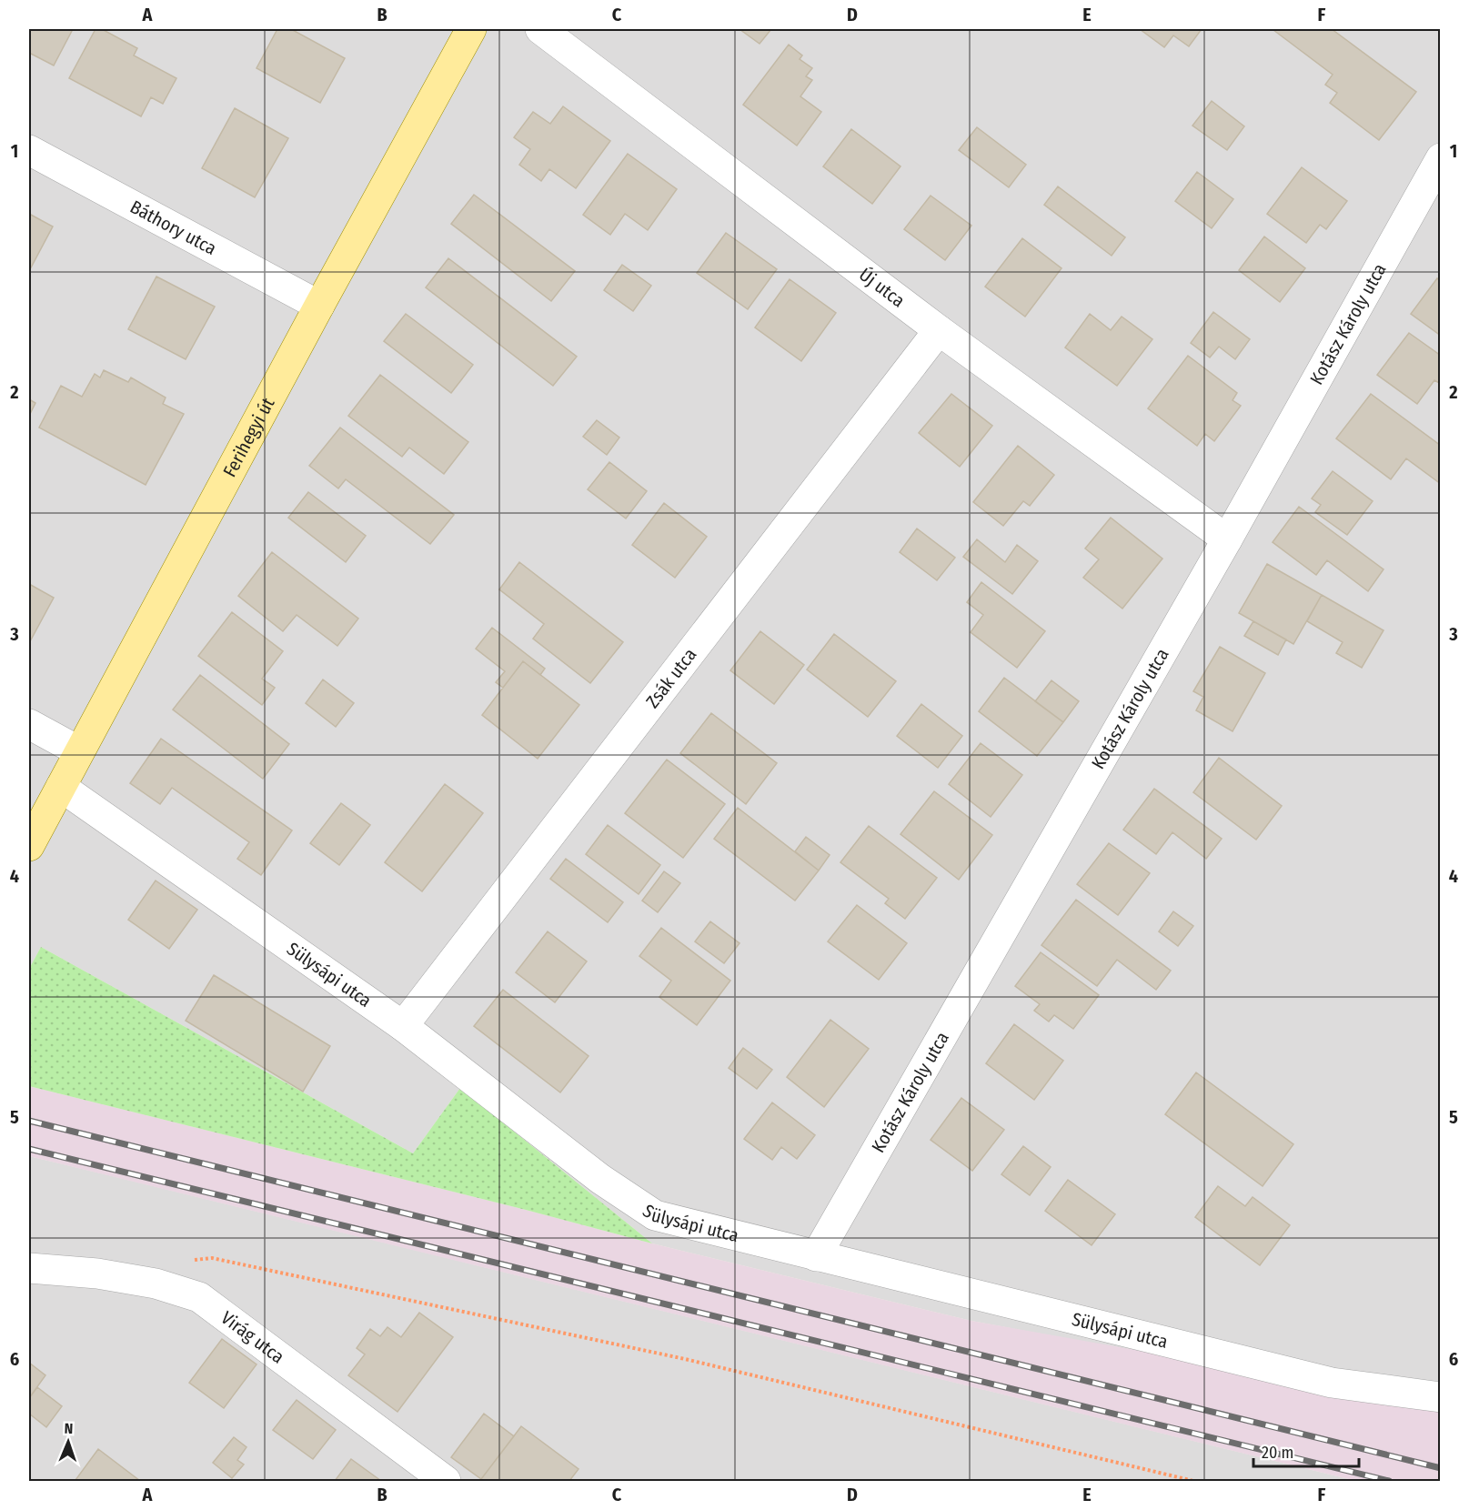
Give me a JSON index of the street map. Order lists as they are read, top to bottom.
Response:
{
  "streets": {
    "main road": ["Ferihegyi út"],
    "street": [
      "Báthory utca",
      "Új utca",
      "Kotász Károly utca",
      "Zsák utca",
      "Sülysápi utca",
      "Virág utca"
    ]
  },
  "crossings": [
    ["Báthory utca", "Ferihegyi út"],
    ["Új utca", "Kotász Károly utca"],
    ["Új utca", "Zsák utca"],
    ["Kotász Károly utca", "Sülysápi utca"],
    ["Ferihegyi út", "Sülysápi utca"],
    ["Zsák utca", "Sülysápi utca"]
  ],
  "scale_bar": "20 m",
  "north": "top",
  "grid": {
    "columns": [
      "A",
      "B",
      "C",
      "D",
      "E",
      "F"
    ],
    "rows": [
      "1",
      "2",
      "3",
      "4",
      "5",
      "6"
    ]
  }
}
